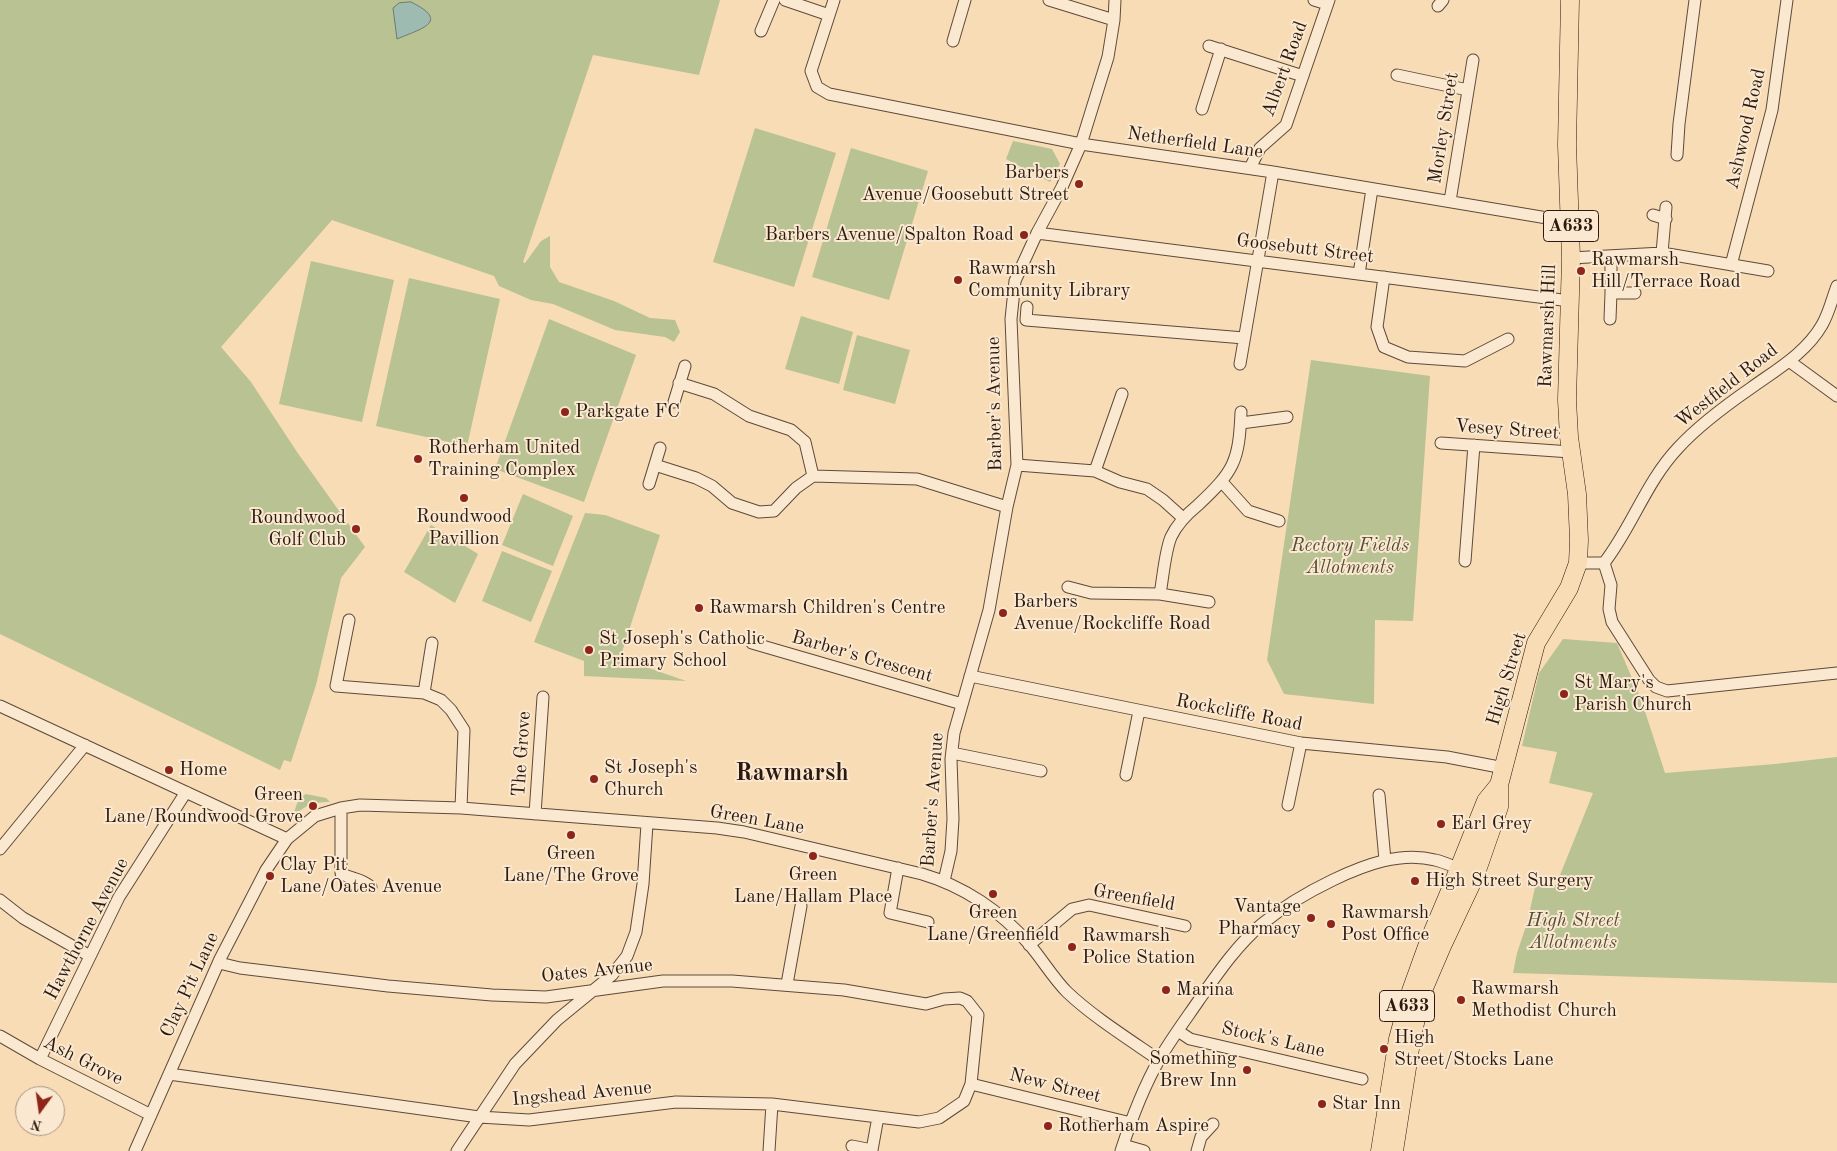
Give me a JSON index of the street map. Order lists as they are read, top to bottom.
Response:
{
  "streets": {
    "main road": ["A633", "Rawmarsh Hill", "High Street"],
    "street": [
      "Albert Road",
      "Morley Street",
      "Ashwood Road",
      "Netherfield Lane",
      "Goosebutt Street",
      "Westfield Road",
      "Barber's Avenue",
      "Vesey Street",
      "Barber's Crescent",
      "Rockcliffe Road",
      "The Grove",
      "Green Lane",
      "Greenfield",
      "Hawthorne Avenue",
      "Oates Avenue",
      "Clay Pit Lane",
      "Stock's Lane",
      "Ash Grove",
      "New Street",
      "Ingshead Avenue"
    ]
  },
  "crossings": [
    ["Albert Road", "Netherfield Lane"],
    ["Morley Street", "Netherfield Lane"],
    ["Netherfield Lane", "Rawmarsh Hill"],
    ["Netherfield Lane", "Barber's Avenue"],
    ["Goosebutt Street", "Rawmarsh Hill"],
    ["Goosebutt Street", "Barber's Avenue"],
    ["Rawmarsh Hill", "Vesey Street"],
    ["Rawmarsh Hill", "High Street"],
    ["Barber's Avenue", "Barber's Crescent"],
    ["Barber's Avenue", "Rockcliffe Road"],
    ["Barber's Avenue", "Green Lane"],
    ["High Street", "Rockcliffe Road"],
    ["The Grove", "Green Lane"],
    ["Green Lane", "Greenfield"],
    ["Green Lane", "Clay Pit Lane"],
    ["Hawthorne Avenue", "Ash Grove"],
    ["Oates Avenue", "Clay Pit Lane"],
    ["Oates Avenue", "New Street"],
    ["Oates Avenue", "Ingshead Avenue"],
    ["Clay Pit Lane", "Ash Grove"],
    ["Clay Pit Lane", "Ingshead Avenue"],
    ["New Street", "Ingshead Avenue"]
  ],
  "districts": ["Rawmarsh"],
  "parks": ["Rectory Fields Allotments", "High Street Allotments"],
  "places": [
    "Barbers Avenue/Goosebutt Street",
    "Barbers Avenue/Spalton Road",
    "Rawmarsh Hill/Terrace Road",
    "Rawmarsh Community Library",
    "Parkgate FC",
    "Rotherham United Training Complex",
    "Roundwood Pavillion",
    "Roundwood Golf Club",
    "Rawmarsh Children's Centre",
    "Barbers Avenue/Rockcliffe Road",
    "St Joseph's Catholic Primary School",
    "St Mary's Parish Church",
    "Home",
    "St Joseph's Church",
    "Green Lane/Roundwood Grove",
    "Earl Grey",
    "Green Lane/The Grove",
    "Green Lane/Hallam Place",
    "Clay Pit Lane/Oates Avenue",
    "High Street Surgery",
    "Green Lane/Greenfield",
    "Vantage Pharmacy",
    "Rawmarsh Post Office",
    "Rawmarsh Police Station",
    "Marina",
    "Rawmarsh Methodist Church",
    "High Street/Stocks Lane",
    "Something Brew Inn",
    "Star Inn",
    "Rotherham Aspire"
  ],
  "north": "bottom"
}
